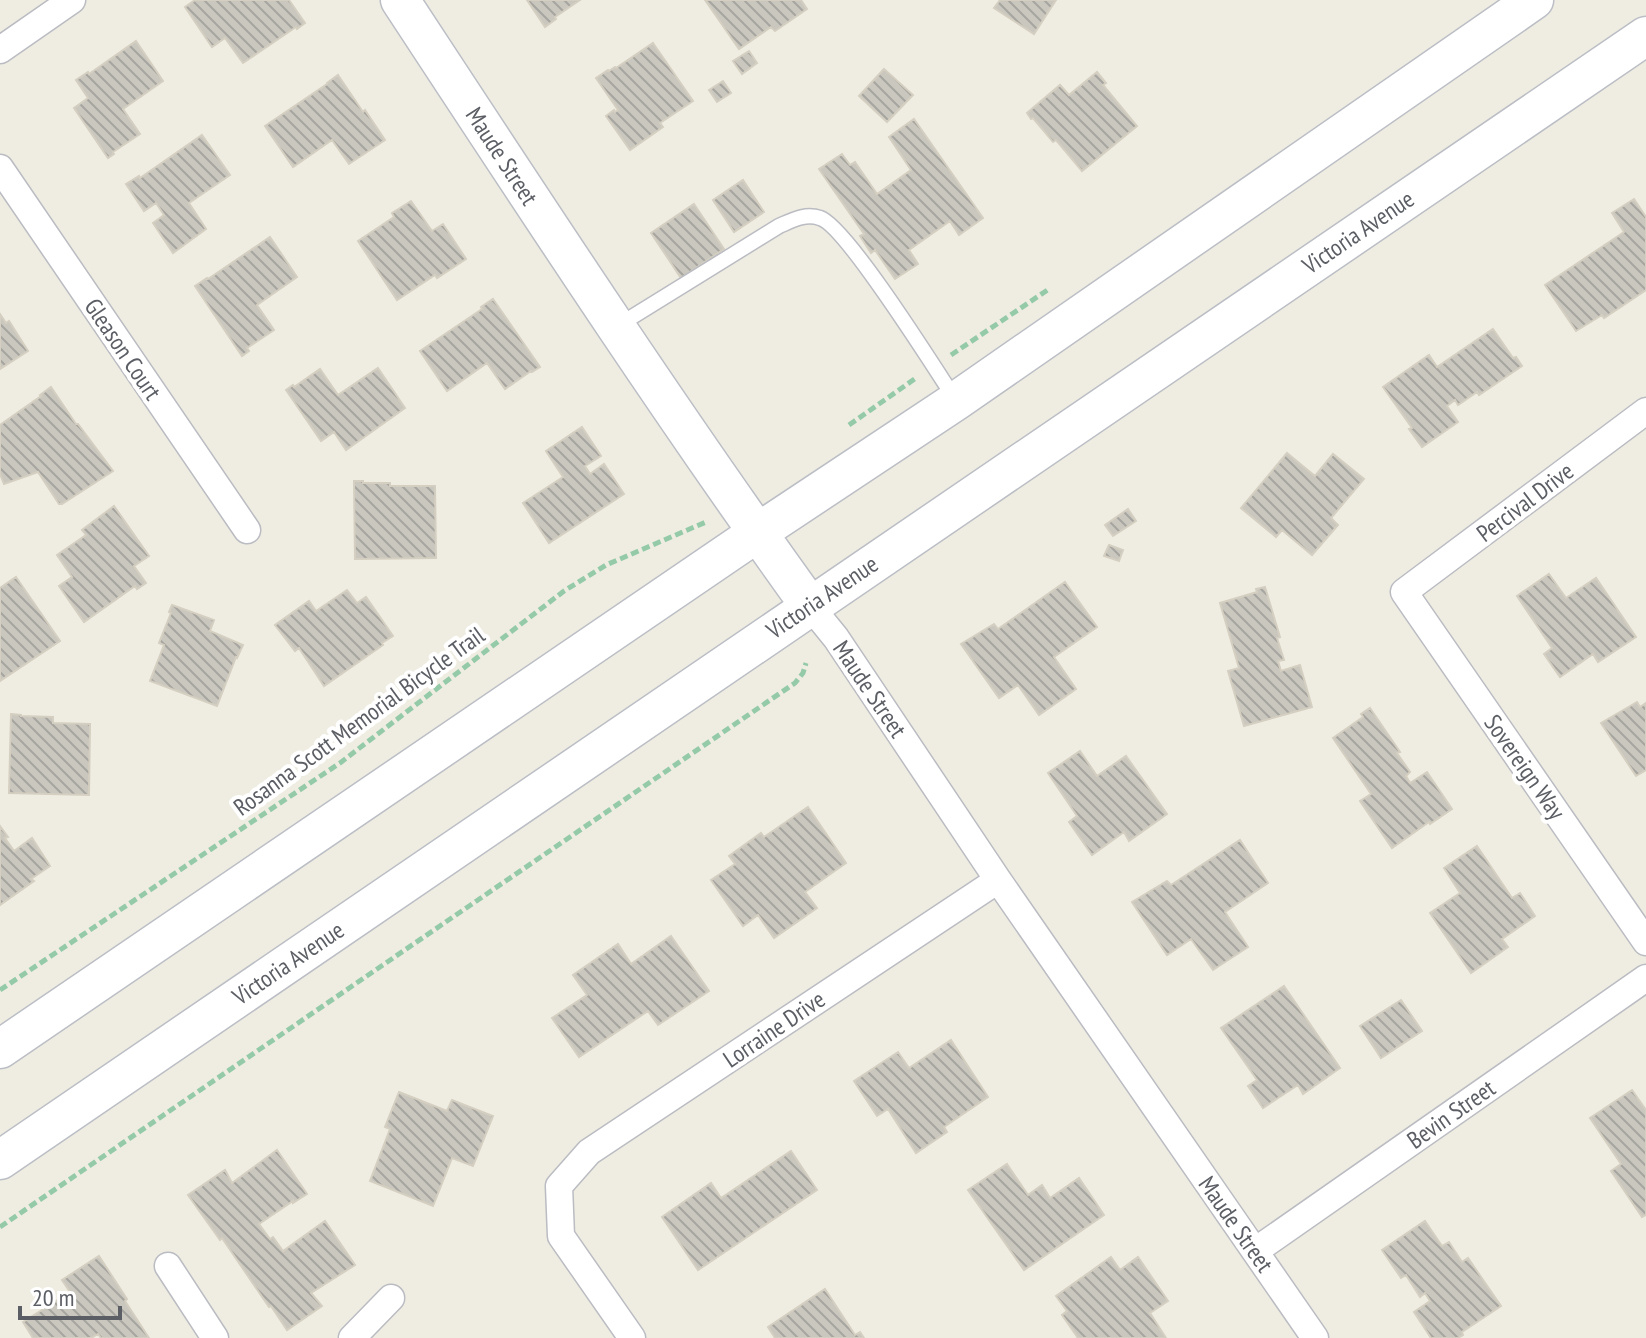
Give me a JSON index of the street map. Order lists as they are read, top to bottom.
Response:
{
  "streets": {
    "main road": ["Maude Street", "Victoria Avenue"],
    "street": [
      "Gleason Court",
      "Percival Drive",
      "Sovereign Way",
      "Lorraine Drive",
      "Bevin Street"
    ],
    "path": ["Rosanna Scott Memorial Bicycle Trail"]
  },
  "crossings": [
    ["Maude Street", "Victoria Avenue"],
    ["Maude Street", "Lorraine Drive"],
    ["Maude Street", "Bevin Street"],
    ["Percival Drive", "Sovereign Way"]
  ],
  "scale_bar": "20 m"
}
